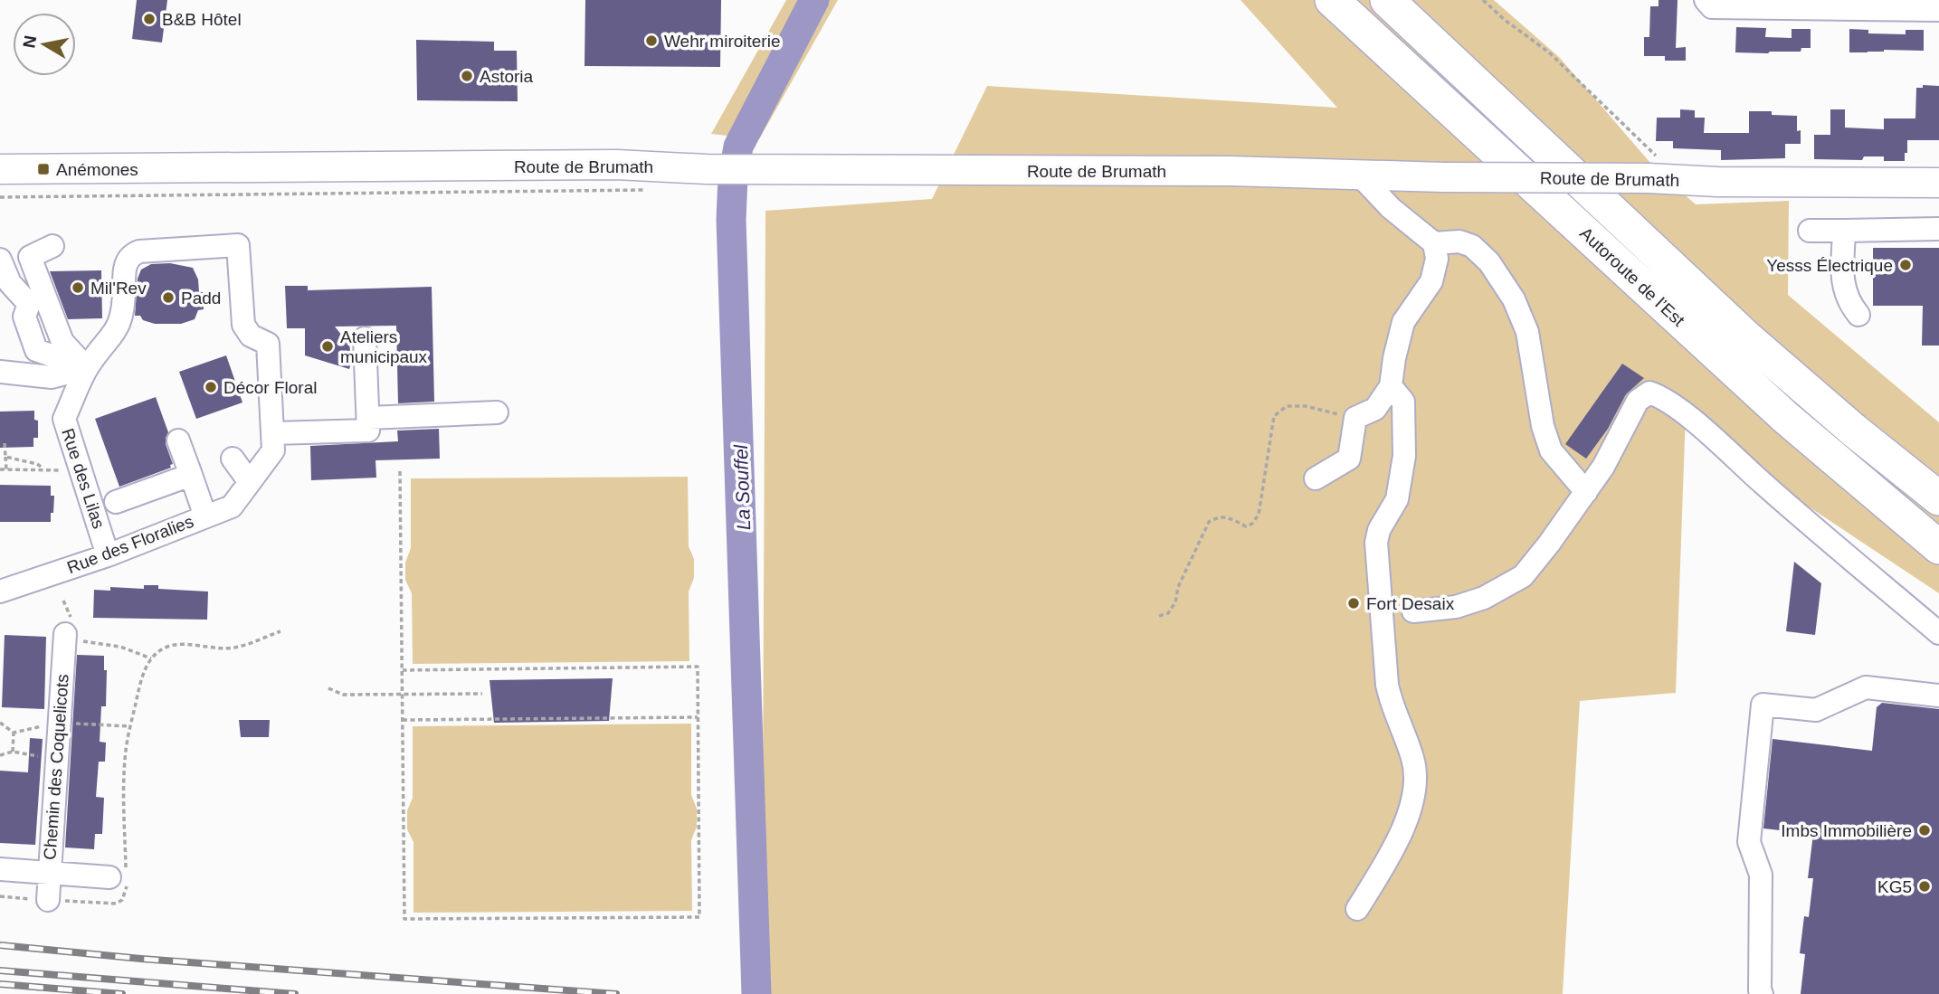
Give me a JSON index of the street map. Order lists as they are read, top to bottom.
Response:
{
  "streets": {
    "highway": ["Autoroute de l’Est"],
    "main road": ["Route de Brumath"],
    "street": ["Rue des Lilas", "Rue des Floralies", "Chemin des Coquelicots"]
  },
  "crossings": [
    ["Rue des Lilas", "Rue des Floralies"]
  ],
  "water": ["La Souffel"],
  "places": {
    "other": [
      "B&B Hôtel",
      "Wehr miroiterie",
      "Astoria",
      "Yesss Électrique",
      "Mil'Rev",
      "Padd",
      "Ateliers municipaux",
      "Décor Floral",
      "Fort Desaix",
      "Imbs Immobilière",
      "KG5"
    ],
    "transit": ["Anémones"]
  },
  "north": "left"
}
